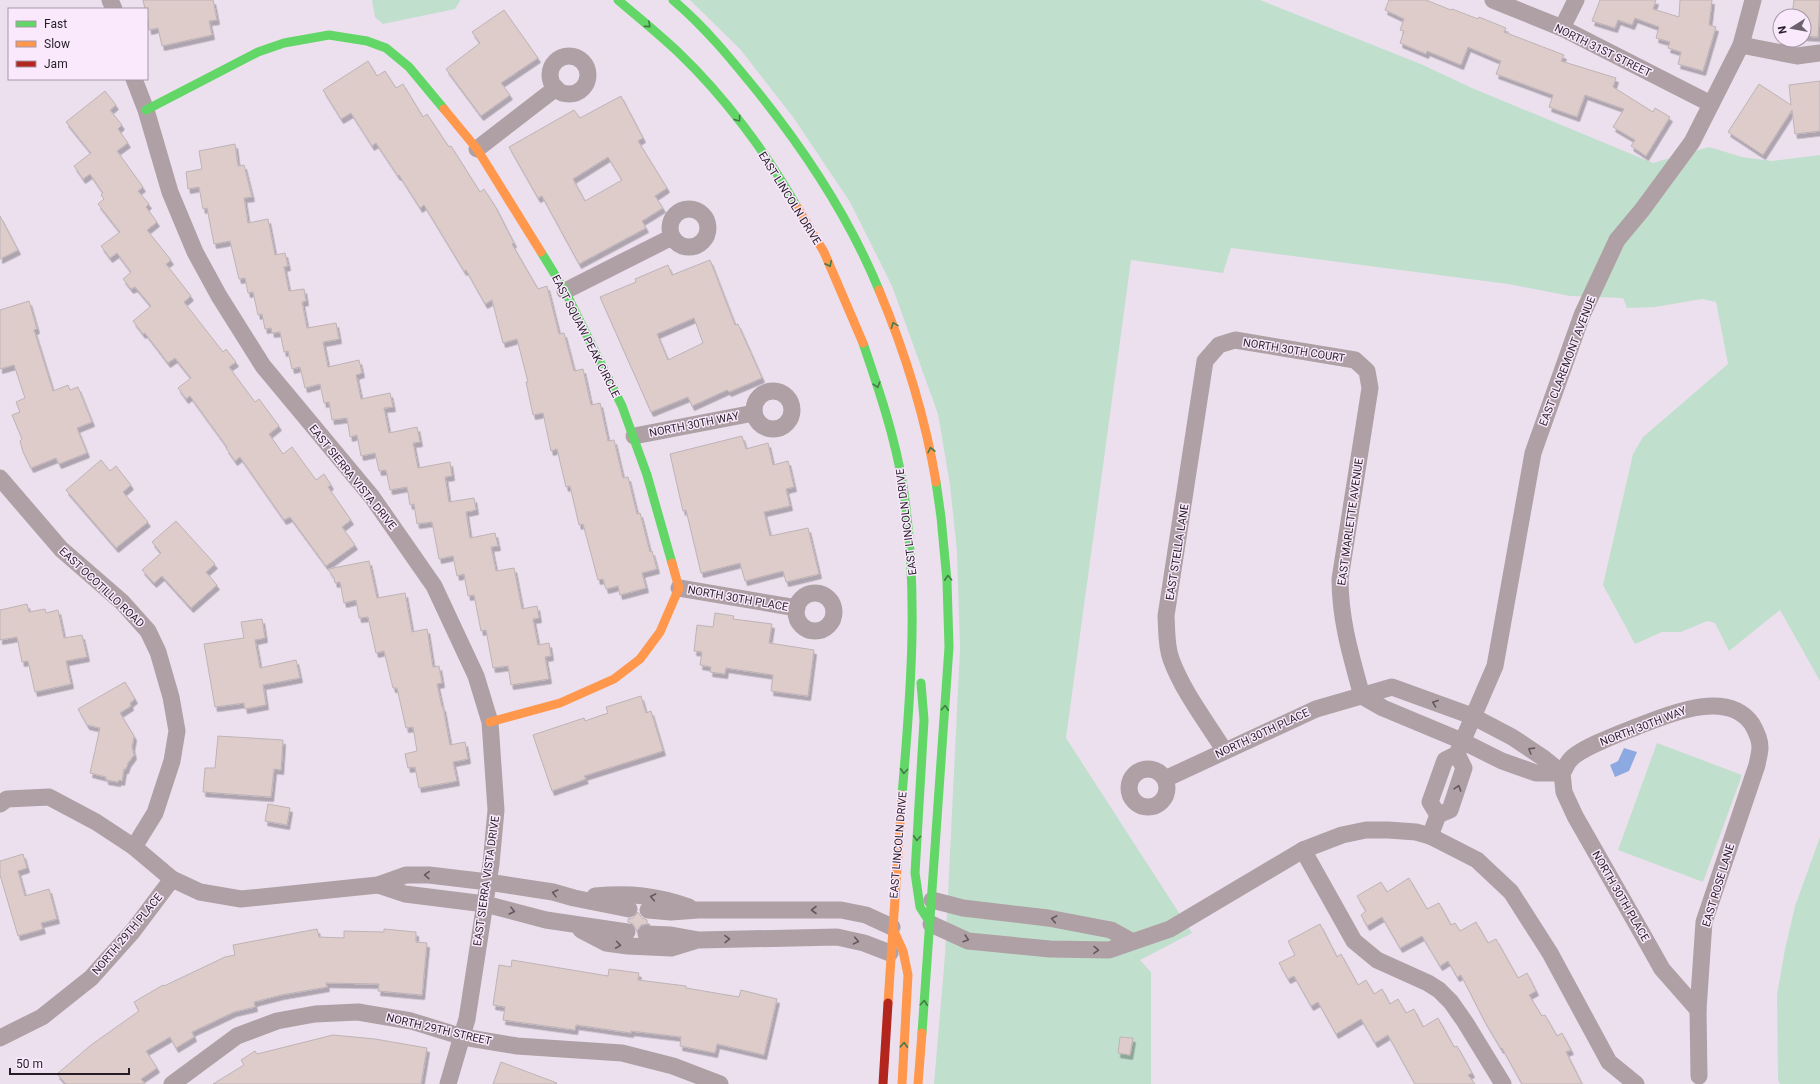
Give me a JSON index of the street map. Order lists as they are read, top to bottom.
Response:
{
  "streets": {
    "main road": ["EAST LINCOLN DRIVE", "EAST SQUAW PEAK CIRCLE"],
    "street": [
      "NORTH 31ST STREET",
      "NORTH 30TH COURT",
      "EAST CLAREMONT AVENUE",
      "NORTH 30TH WAY",
      "EAST SIERRA VISTA DRIVE",
      "EAST MARLETTE AVENUE",
      "EAST STELLA LANE",
      "EAST OCOTILLO ROAD",
      "NORTH 30TH PLACE",
      "EAST ROSE LANE",
      "NORTH 29TH PLACE",
      "NORTH 29TH STREET"
    ]
  },
  "crossings": [
    ["NORTH 31ST STREET", "EAST CLAREMONT AVENUE"],
    ["EAST SQUAW PEAK CIRCLE", "NORTH 30TH WAY"],
    ["EAST SQUAW PEAK CIRCLE", "EAST SIERRA VISTA DRIVE"],
    ["EAST SQUAW PEAK CIRCLE", "NORTH 30TH PLACE"],
    ["NORTH 30TH COURT", "EAST MARLETTE AVENUE"],
    ["NORTH 30TH COURT", "EAST STELLA LANE"],
    ["EAST CLAREMONT AVENUE", "NORTH 30TH PLACE"],
    ["NORTH 30TH WAY", "NORTH 30TH PLACE"],
    ["NORTH 30TH WAY", "EAST ROSE LANE"],
    ["EAST SIERRA VISTA DRIVE", "NORTH 29TH STREET"],
    ["EAST MARLETTE AVENUE", "NORTH 30TH PLACE"],
    ["EAST STELLA LANE", "NORTH 30TH PLACE"],
    ["NORTH 30TH PLACE", "EAST ROSE LANE"]
  ],
  "legend": ["Fast", "Slow", "Jam"],
  "scale_bar": "50 m",
  "north": "left"
}
